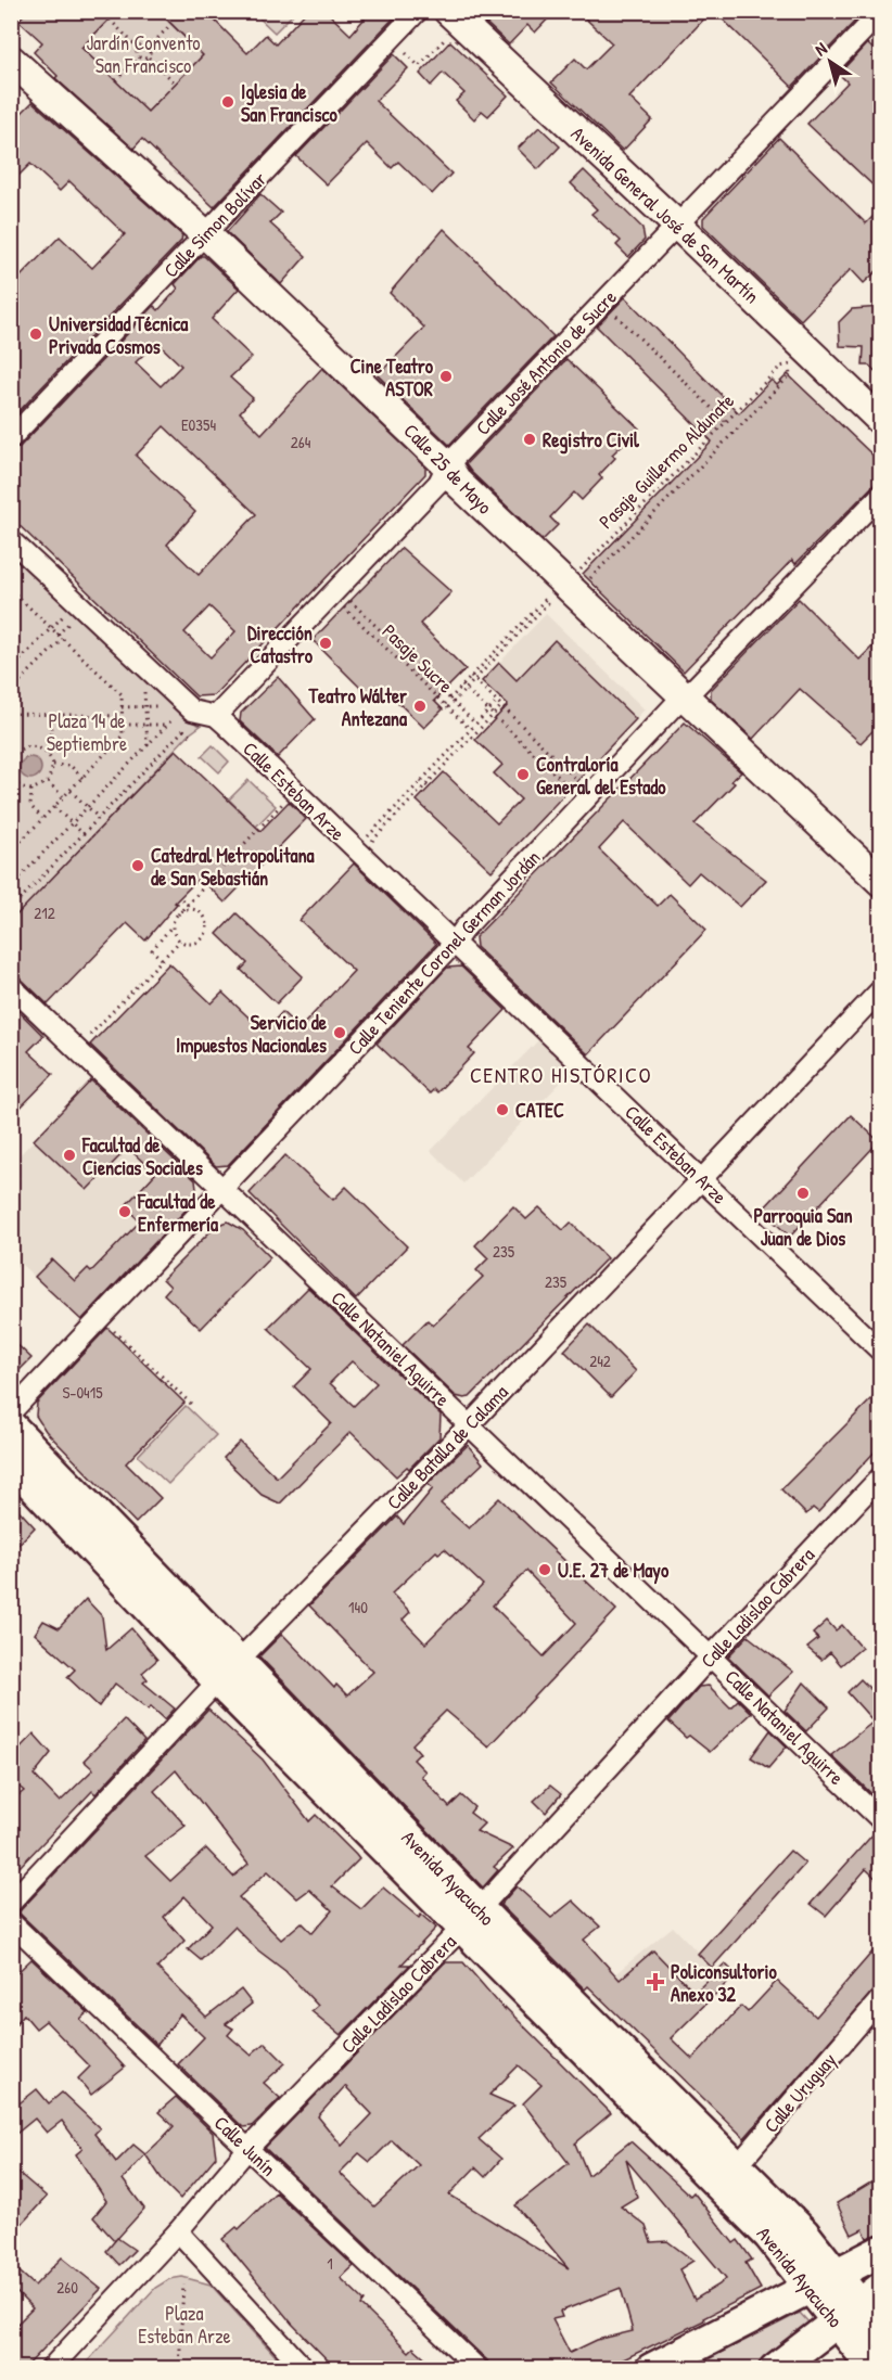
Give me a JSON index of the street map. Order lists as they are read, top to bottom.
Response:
{
  "streets": {
    "main road": ["Avenida General José de San Martín", "Calle 25 de Mayo", "Avenida Ayacucho"],
    "street": [
      "Calle Simon Bolívar",
      "Calle José Antonio de Sucre",
      "Calle Esteban Arze",
      "Calle Teniente Coronel German Jordán",
      "Calle Nataniel Aguirre",
      "Calle Batalla de Calama",
      "Calle Ladislao Cabrera",
      "Calle Uruguay",
      "Calle Junín"
    ],
    "path": ["Pasaje Guillermo Aldunate", "Pasaje Sucre"]
  },
  "crossings": [
    ["Avenida General José de San Martín", "Calle José Antonio de Sucre"],
    ["Avenida General José de San Martín", "Pasaje Guillermo Aldunate"],
    ["Calle Simon Bolívar", "Calle 25 de Mayo"],
    ["Calle José Antonio de Sucre", "Calle 25 de Mayo"],
    ["Calle José Antonio de Sucre", "Calle Esteban Arze"],
    ["Pasaje Guillermo Aldunate", "Calle 25 de Mayo"],
    ["Calle 25 de Mayo", "Calle Teniente Coronel German Jordán"],
    ["Calle Esteban Arze", "Calle Teniente Coronel German Jordán"],
    ["Calle Esteban Arze", "Calle Batalla de Calama"],
    ["Calle Teniente Coronel German Jordán", "Calle Nataniel Aguirre"],
    ["Calle Nataniel Aguirre", "Calle Batalla de Calama"],
    ["Calle Nataniel Aguirre", "Calle Ladislao Cabrera"],
    ["Calle Batalla de Calama", "Avenida Ayacucho"],
    ["Calle Ladislao Cabrera", "Avenida Ayacucho"],
    ["Calle Ladislao Cabrera", "Calle Junín"],
    ["Avenida Ayacucho", "Calle Uruguay"]
  ],
  "districts": ["CENTRO HISTÓRICO"],
  "parks": ["Jardín Convento San Francisco", "Plaza 14 de Septiembre", "Plaza Esteban Arze"],
  "places": {
    "other": [
      "Iglesia de San Francisco",
      "Universidad Técnica Privada Cosmos",
      "Cine Teatro ASTOR",
      "Registro Civil",
      "Dirección Catastro",
      "Teatro Wálter Antezana",
      "Contraloría General del Estado",
      "Catedral Metropolitana de San Sebastián",
      "Servicio de Impuestos Nacionales",
      "CATEC",
      "Facultad de Ciencias Sociales",
      "Parroquia San Juan de Dios",
      "Facultad de Enfermería",
      "U.E. 27 de Mayo"
    ],
    "health": ["Policonsultorio Anexo 32"]
  },
  "house_numbers": [
    "E0354",
    "264",
    "212",
    "235",
    "235",
    "242",
    "S-0415",
    "140",
    "1",
    "260"
  ],
  "north": "top left"
}
